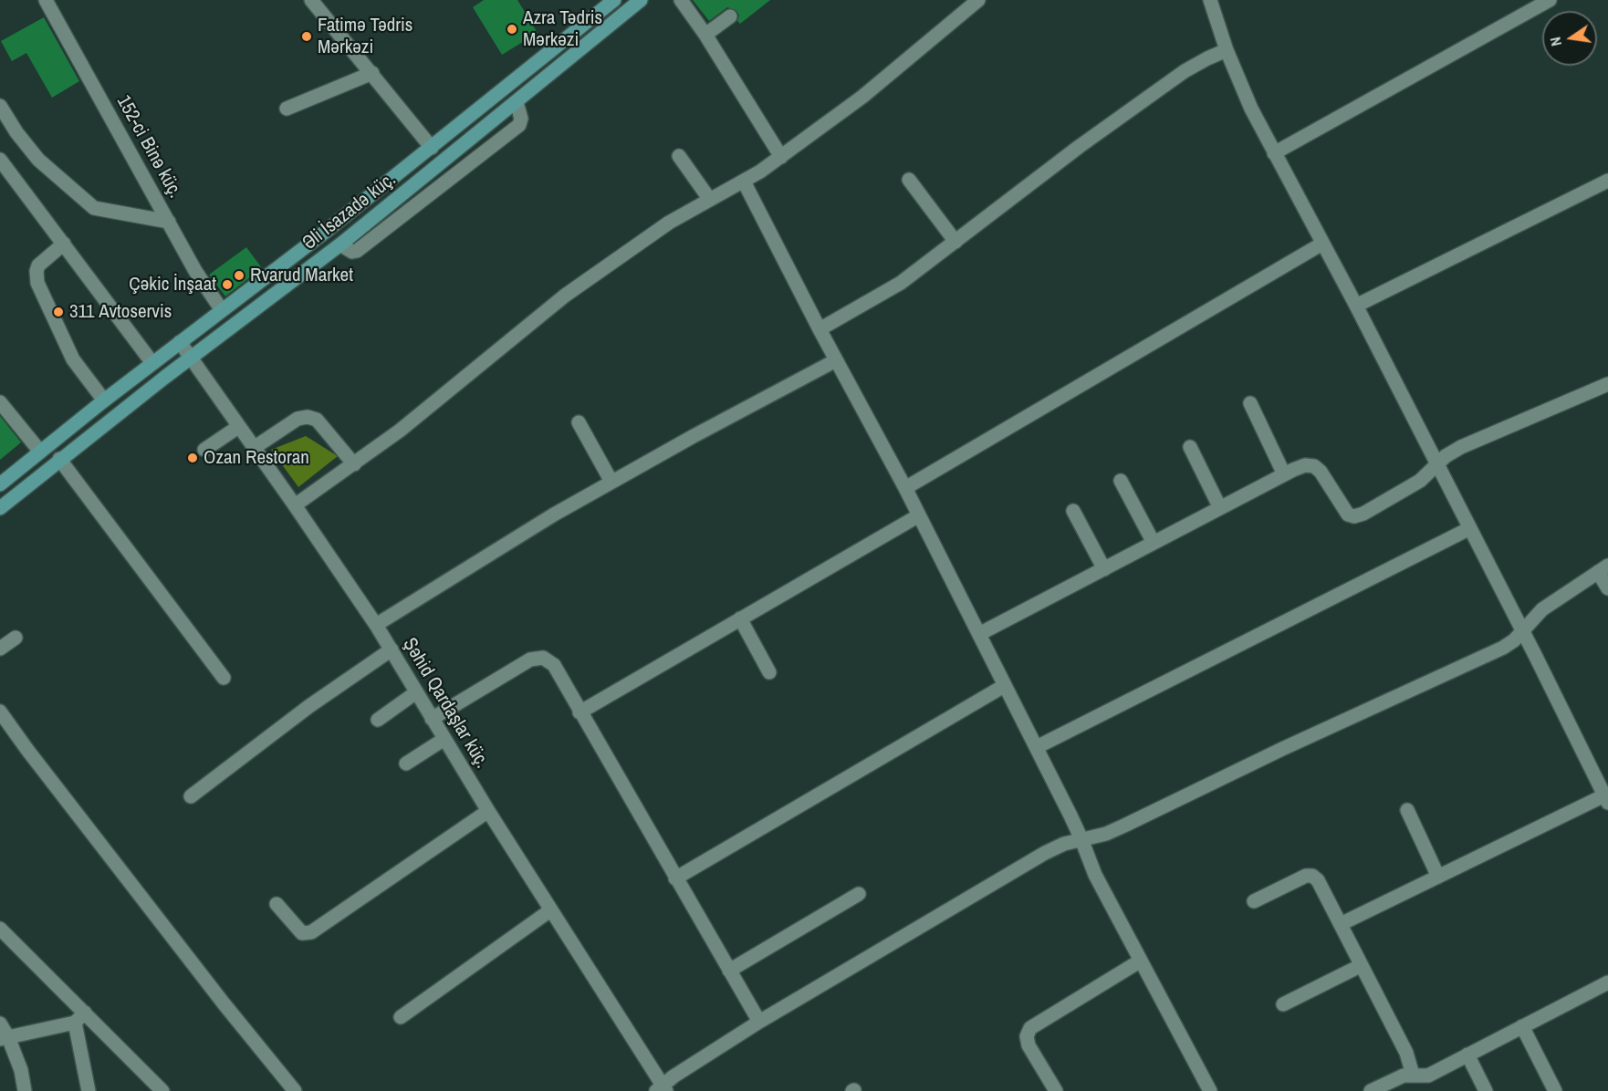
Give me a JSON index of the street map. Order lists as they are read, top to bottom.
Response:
{
  "streets": {
    "main road": ["Əli İsazadə küç."],
    "street": ["152-ci Binə küç.", "Şəhid Qardaşlar küç."]
  },
  "crossings": [
    ["152-ci Binə küç.", "Əli İsazadə küç."],
    ["Əli İsazadə küç.", "Şəhid Qardaşlar küç."]
  ],
  "places": [
    "Azra Tədris Mərkəzi",
    "Fatimə Tədris Mərkəzi",
    "Rvarud Market",
    "Çəkic İnşaat",
    "311 Avtoservis",
    "Ozan Restoran"
  ],
  "north": "left"
}
